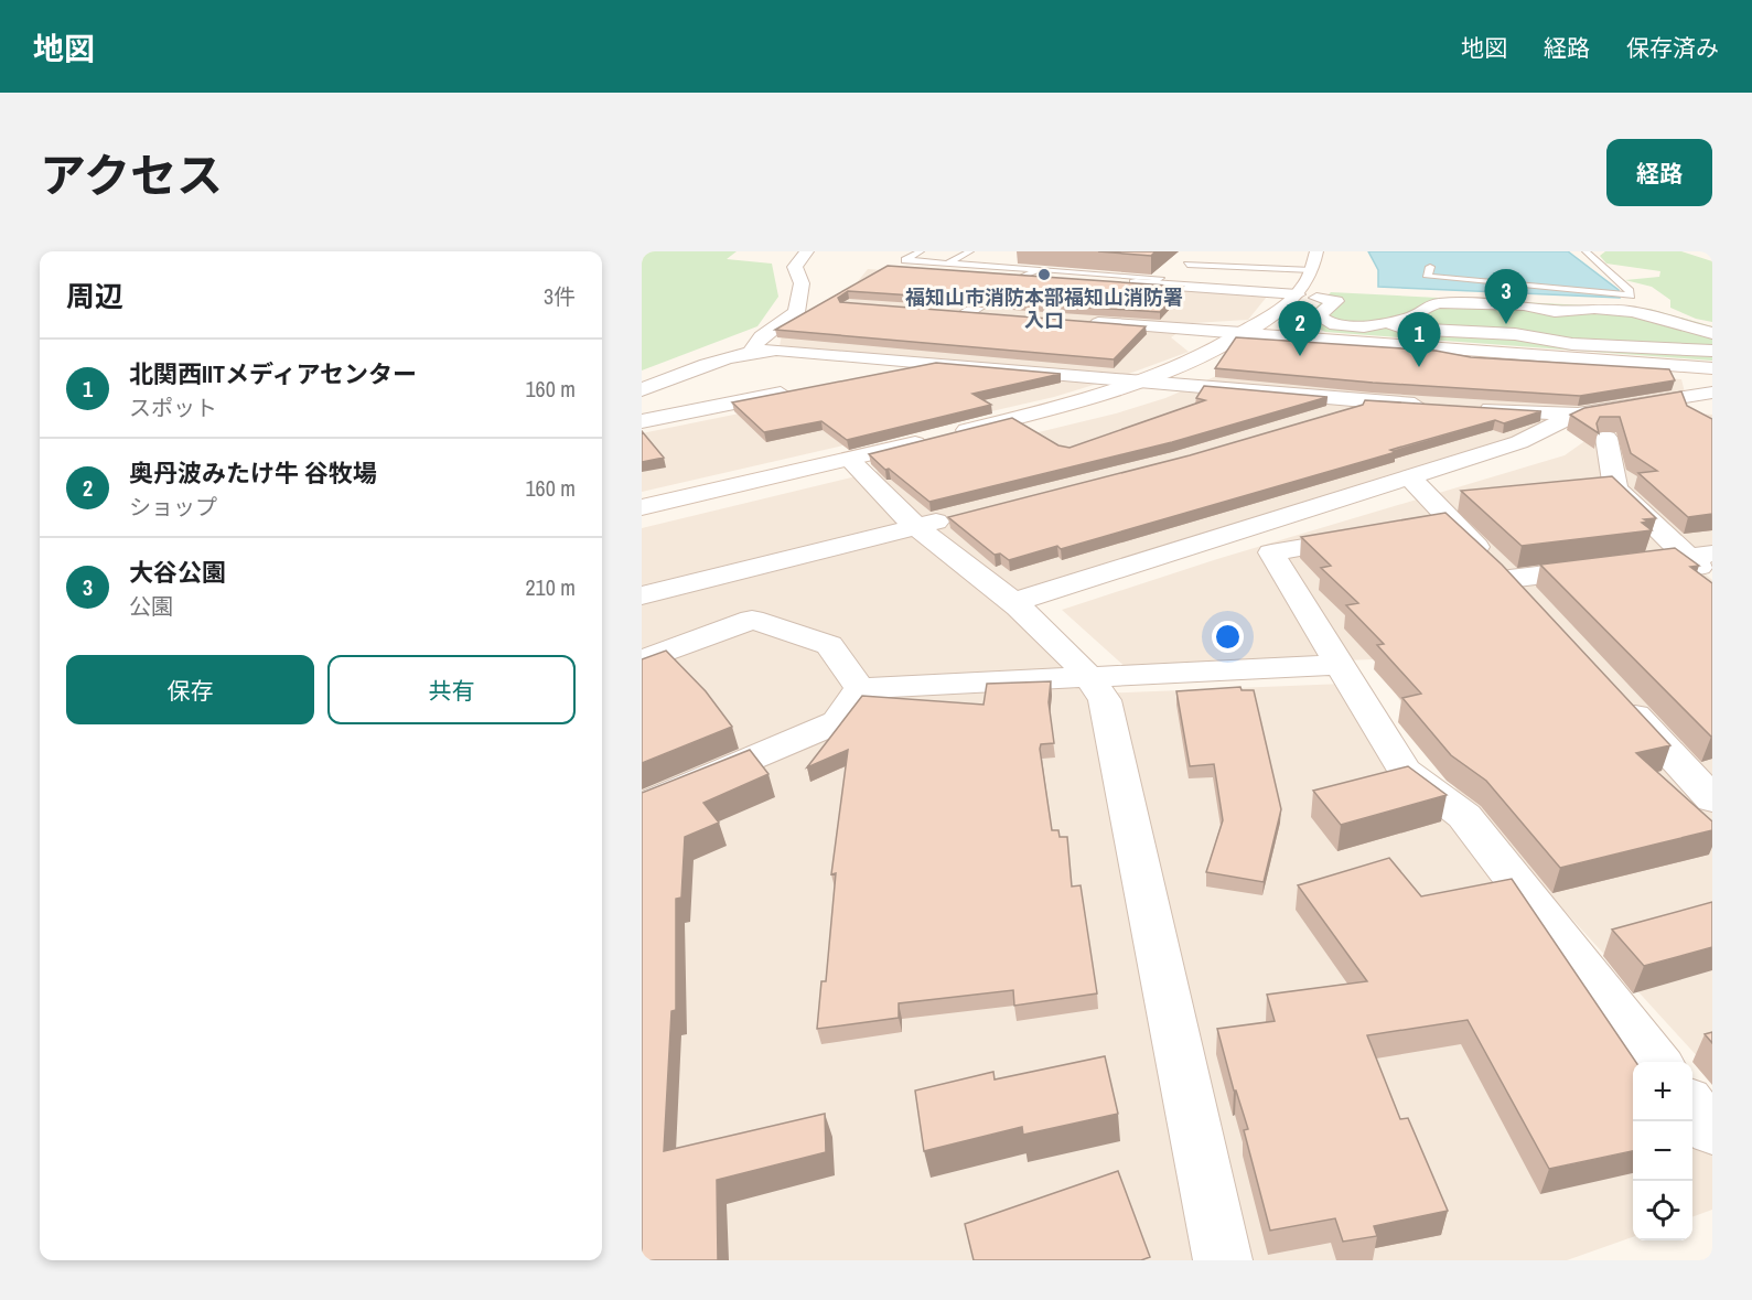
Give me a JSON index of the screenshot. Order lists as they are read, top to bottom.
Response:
{
  "places": ["福知山市消防本部福知山消防署 入口"],
  "page": {
    "header": "地図",
    "nav": ["地図", "経路", "保存済み"],
    "title": "アクセス",
    "buttons": [
      "経路",
      ["保存", "共有"]
    ],
    "heading": ["周辺", "3件"],
    "pins": ["3", "2", "1"],
    "list": [
      {
        "mark": "1",
        "name": "北関西IITメディアセンター",
        "note": "スポット",
        "value": "160 m"
      },
      {
        "mark": "2",
        "name": "奥丹波みたけ牛 谷牧場",
        "note": "ショップ",
        "value": "160 m"
      },
      {
        "mark": "3",
        "name": "大谷公園",
        "note": "公園",
        "value": "210 m"
      }
    ],
    "map_buttons": ["+", "−"]
  }
}
